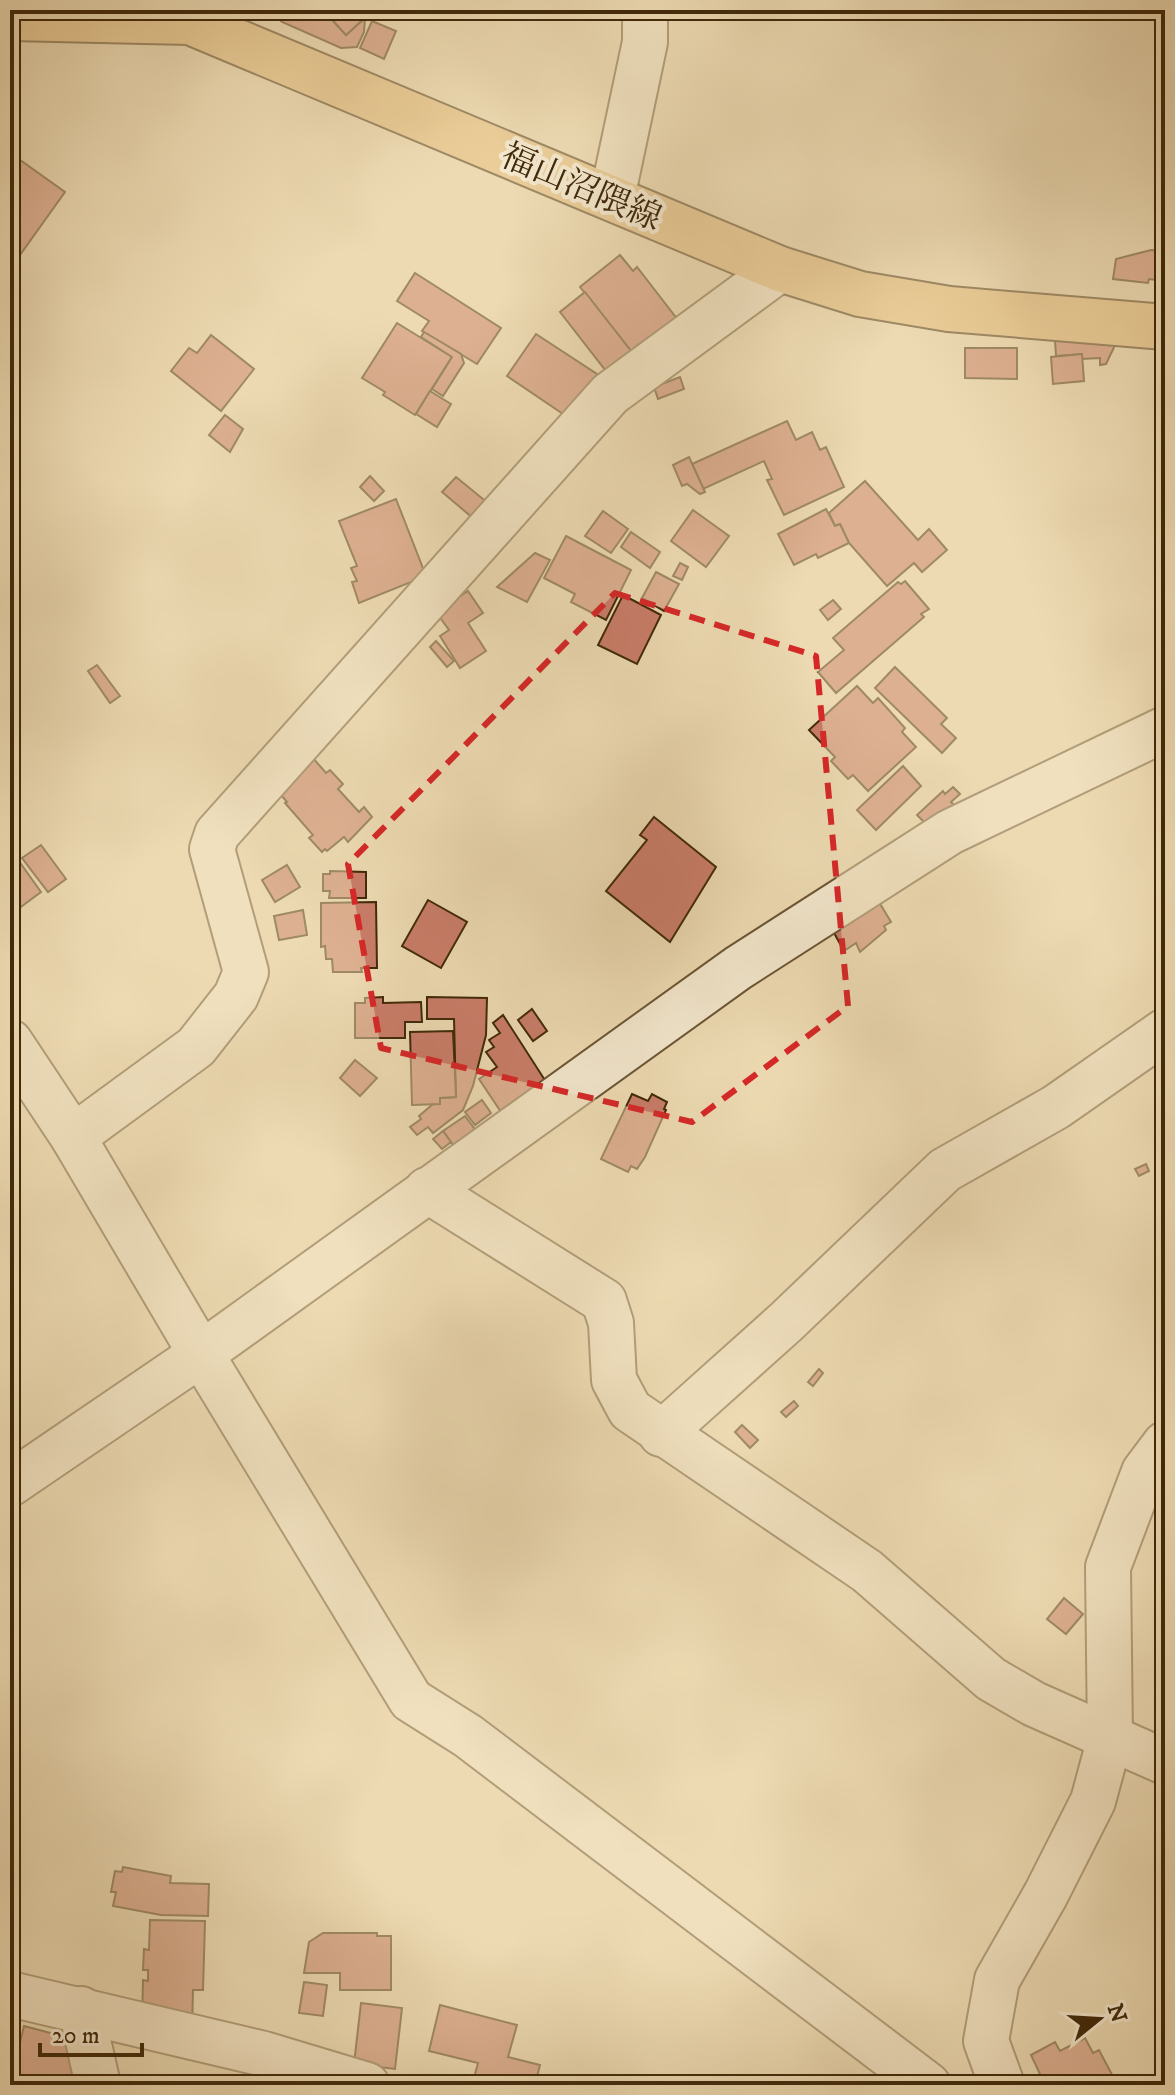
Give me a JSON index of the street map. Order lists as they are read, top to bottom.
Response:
{
  "streets": {
    "main road": ["福山沼隈線"]
  },
  "scale_bar": "20 m",
  "north": "right"
}
